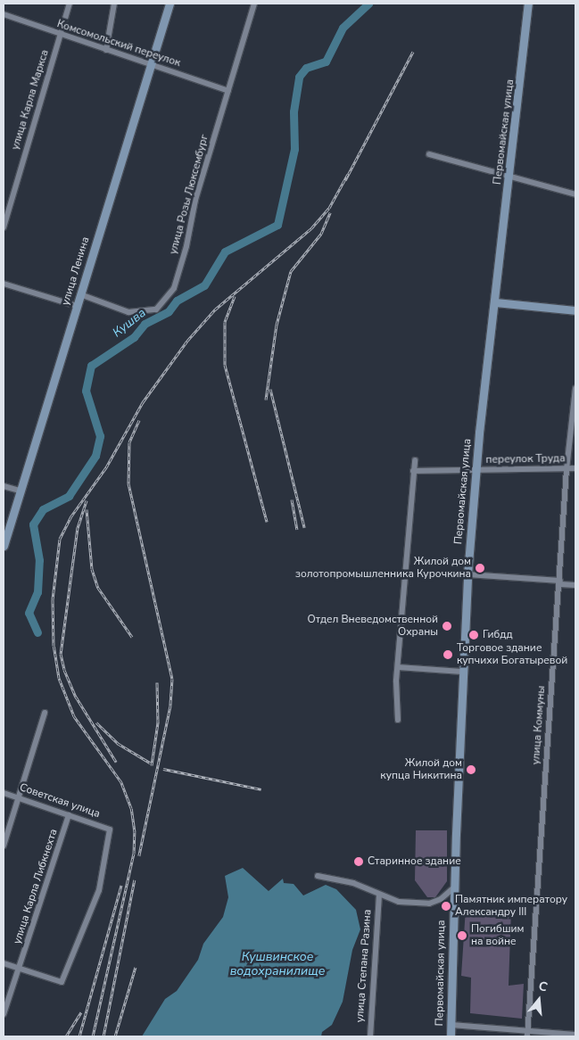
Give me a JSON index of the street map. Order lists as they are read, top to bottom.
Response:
{
  "streets": {
    "main road": ["Первомайская улица", "улица Ленина"],
    "street": [
      "Комсомольский переулок",
      "улица Карла Маркса",
      "улица Розы Люксембург",
      "переулок Труда",
      "улица Коммуны",
      "Советская улица",
      "улица Карла Либкнехта",
      "улица Степана Разина"
    ]
  },
  "crossings": [
    ["Комсомольский переулок", "улица Карла Маркса"],
    ["Комсомольский переулок", "улица Розы Люксембург"],
    ["Комсомольский переулок", "улица Ленина"],
    ["Первомайская улица", "переулок Труда"],
    ["улица Розы Люксембург", "улица Ленина"],
    ["переулок Труда", "улица Коммуны"],
    ["Советская улица", "улица Карла Либкнехта"]
  ],
  "water": ["Кушва", "Кушвинское водохранилище"],
  "places": [
    "Жилой дом золотопромышленника Курочкина",
    "Отдел Вневедомственной Охраны",
    "Гибдд",
    "Торговое здание купчихи Богатыревой",
    "Жилой дом купца Никитина",
    "Старинное здание",
    "Памятник императору Александру III",
    "Погибшим на войне"
  ],
  "north": "top"
}
